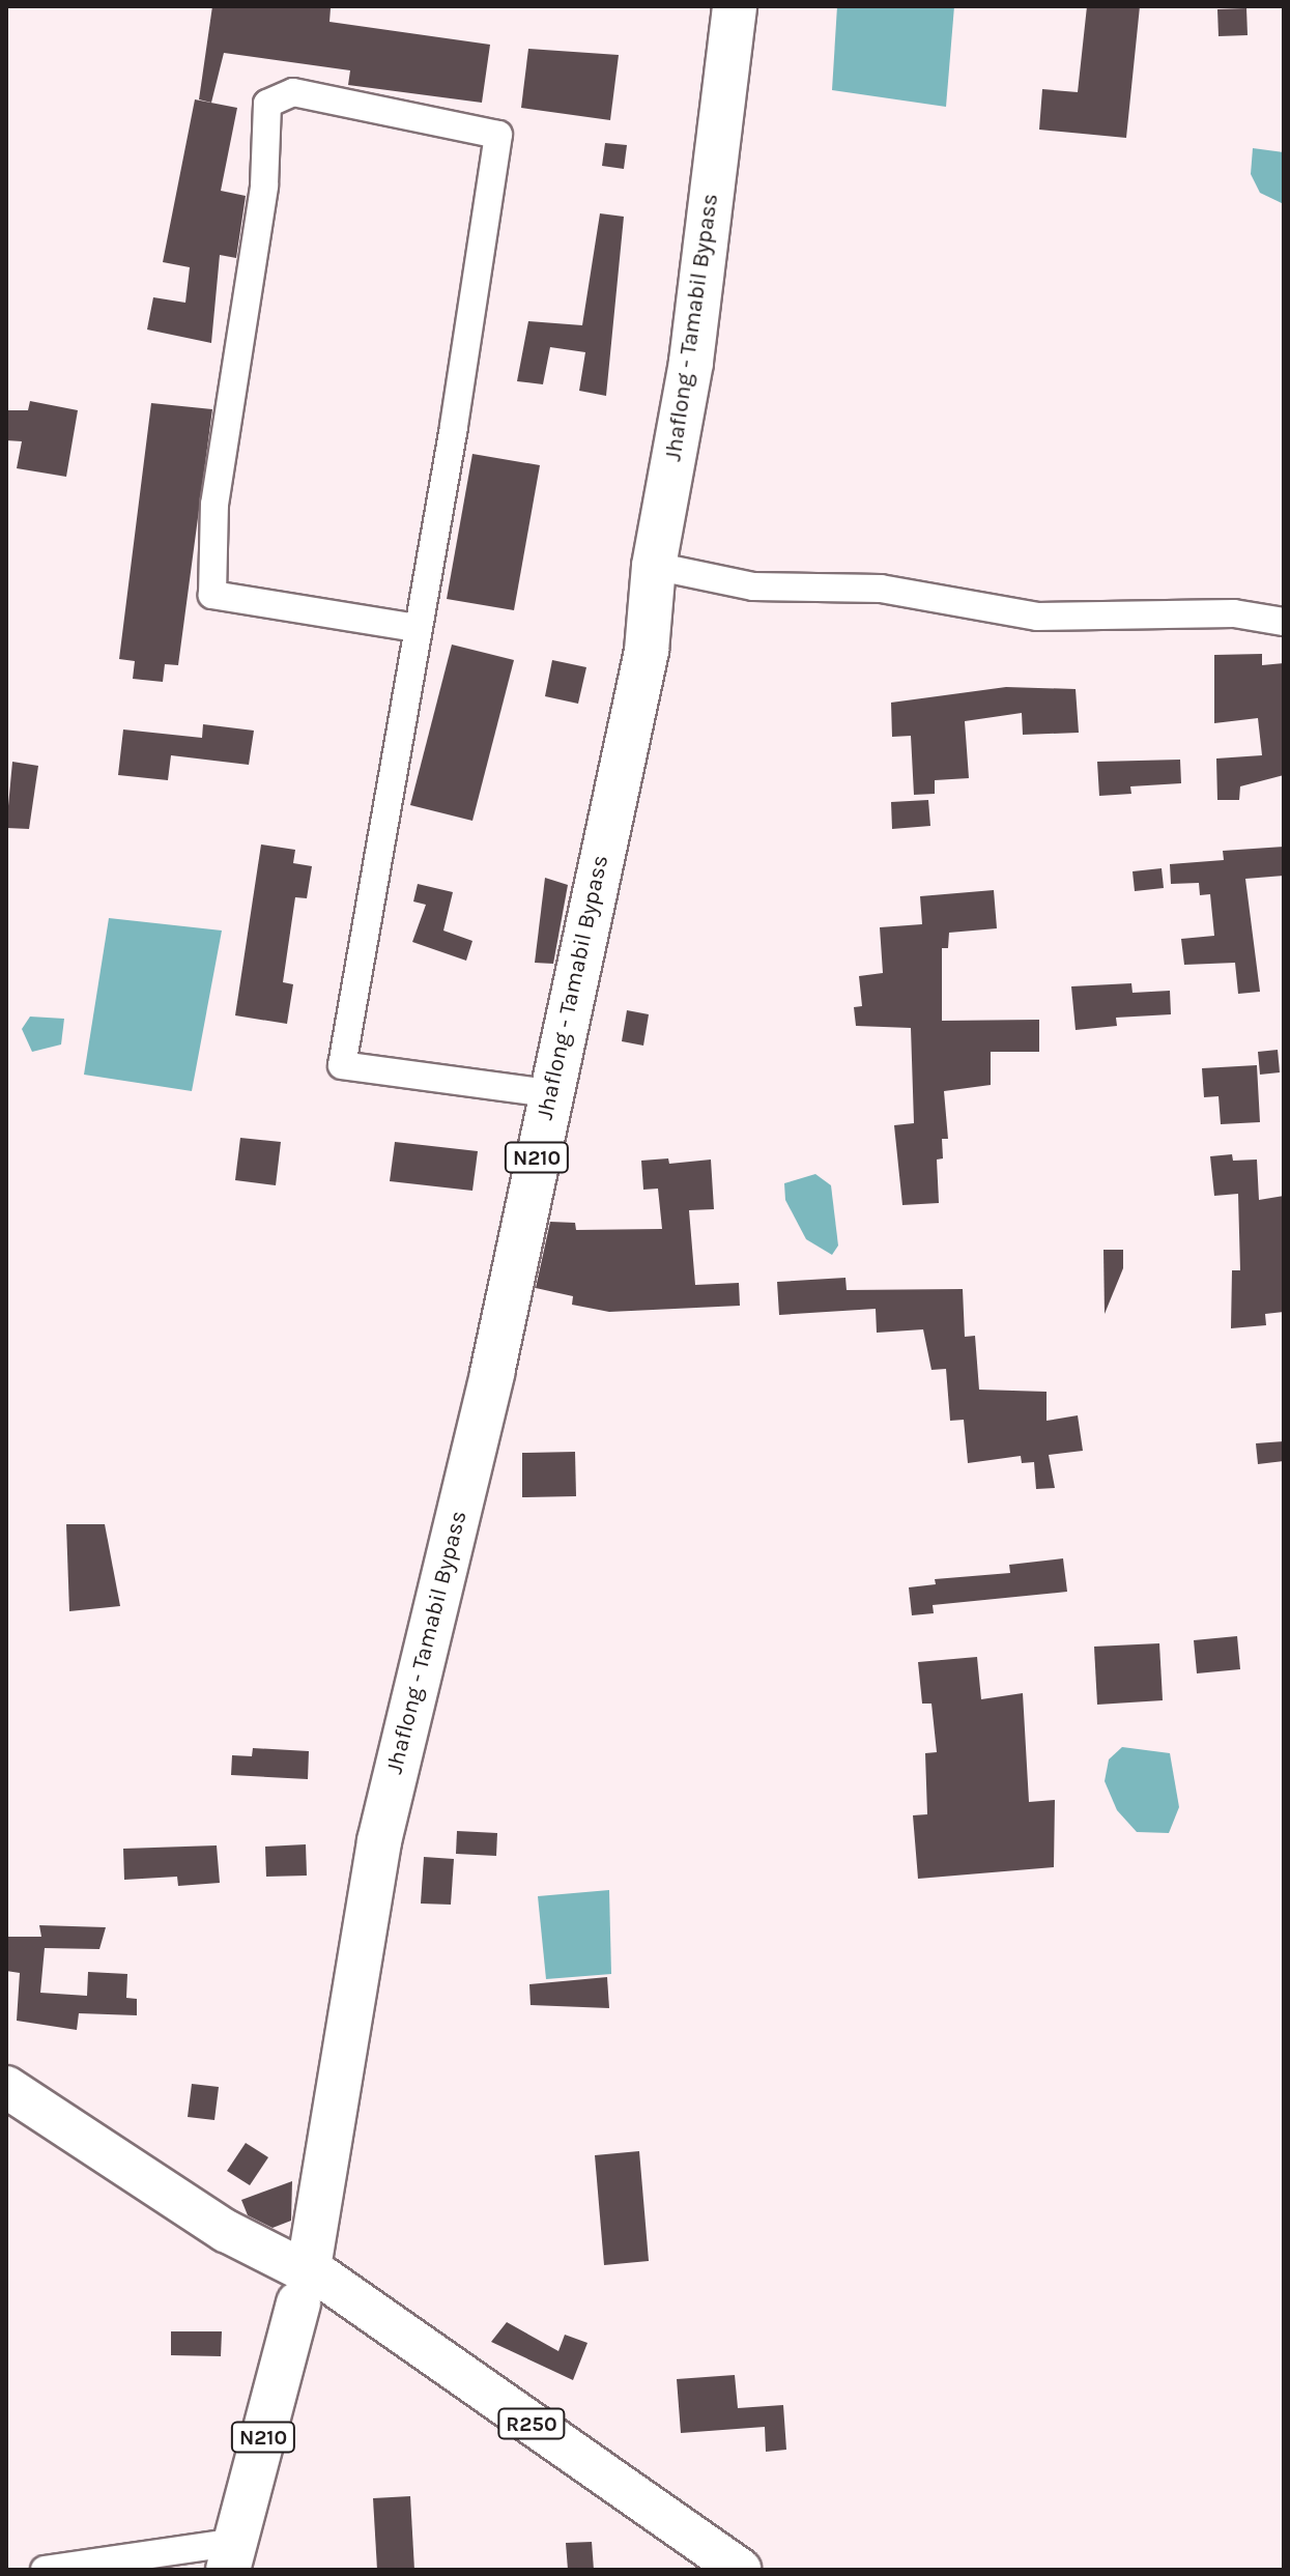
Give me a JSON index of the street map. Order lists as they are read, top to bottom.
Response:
{
  "streets": {
    "highway": ["Jhaflong - Tamabil Bypass", "N210"],
    "main road": ["R250"]
  },
  "crossings": [
    ["Jhaflong - Tamabil Bypass", "R250"]
  ]
}
